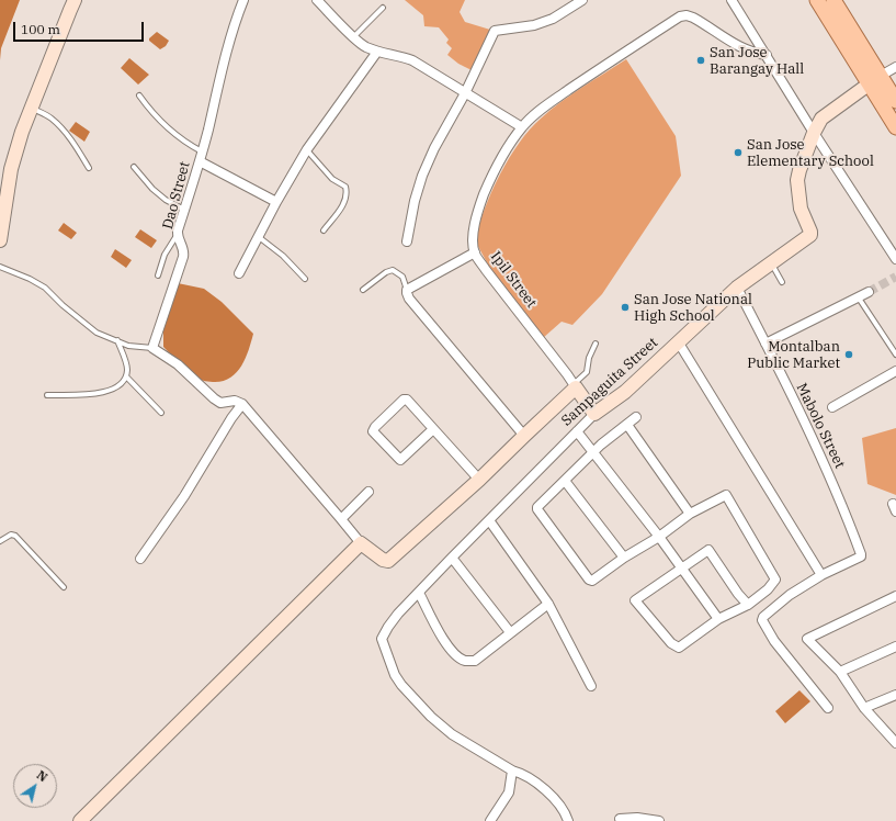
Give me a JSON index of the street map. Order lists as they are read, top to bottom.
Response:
{
  "streets": {
    "street": [
      "Dao Street",
      "Ipil Street",
      "Sampaguita Street",
      "Mabolo Street"
    ]
  },
  "crossings": [
    ["Ipil Street", "Sampaguita Street"],
    ["Sampaguita Street", "Mabolo Street"]
  ],
  "places": [
    "San Jose Barangay Hall",
    "San Jose Elementary School",
    "San Jose National High School",
    "Montalban Public Market"
  ],
  "scale_bar": "100 m",
  "north": "top right"
}
